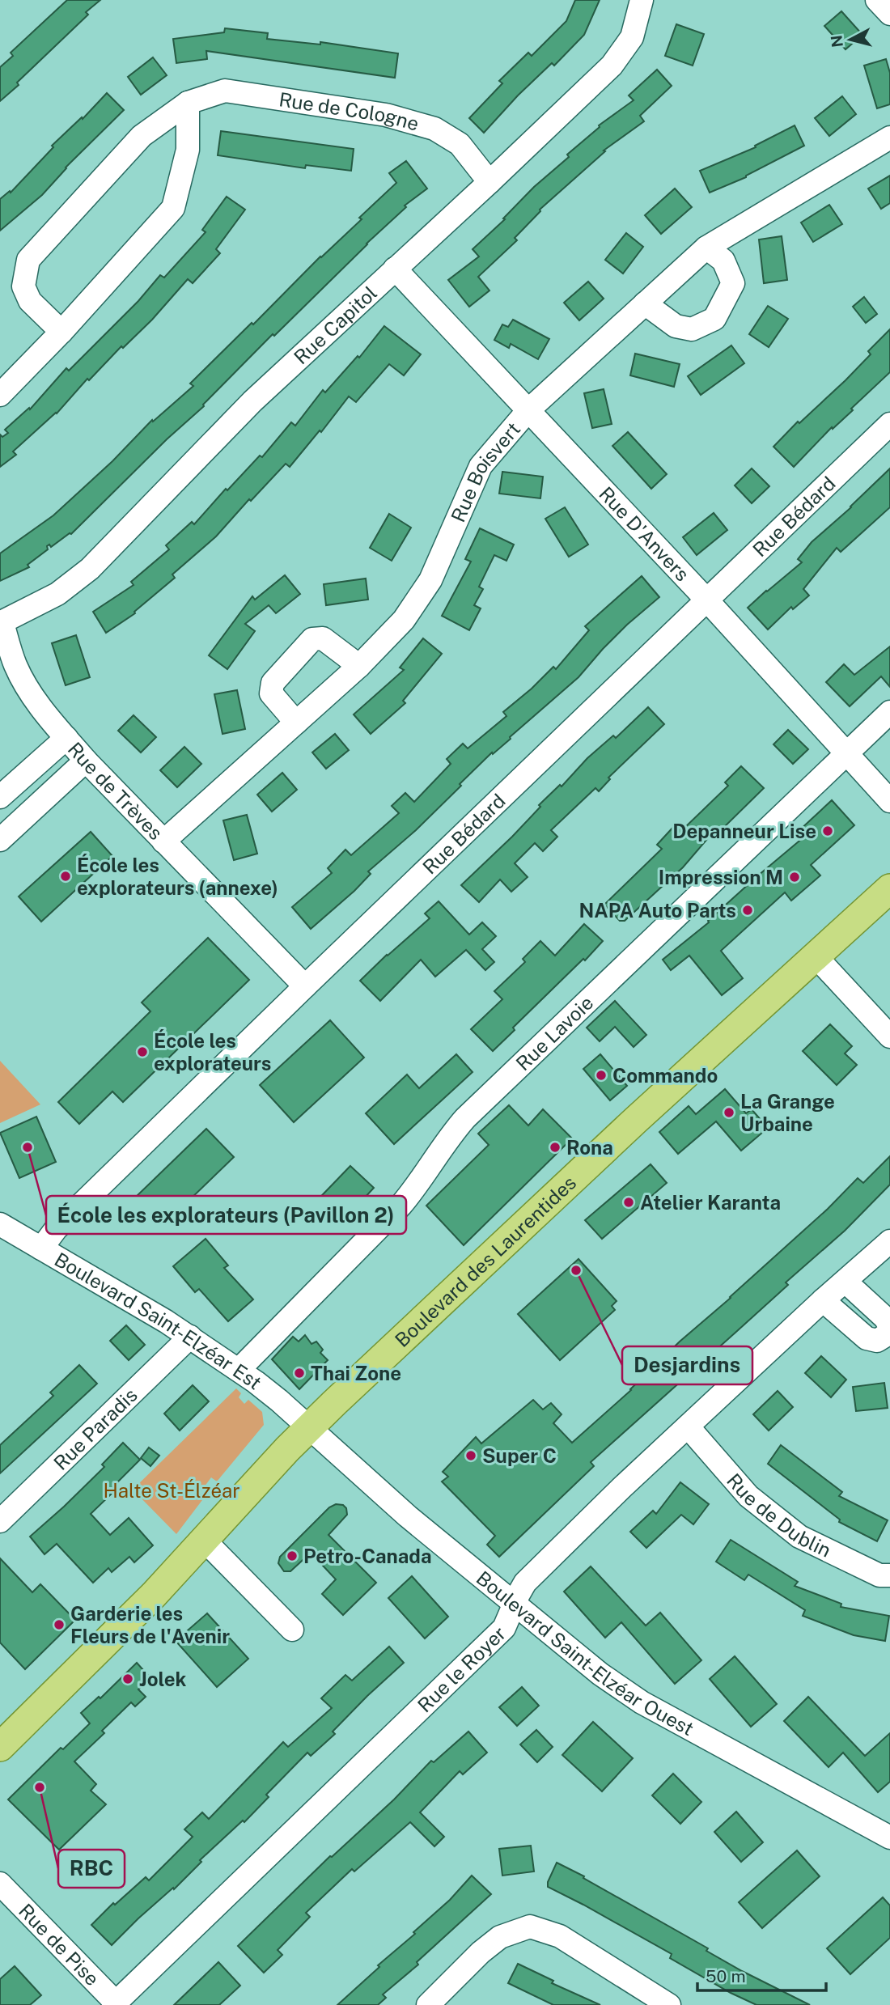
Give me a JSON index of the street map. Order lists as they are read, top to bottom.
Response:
{
  "streets": {
    "main road": ["Boulevard des Laurentides"],
    "street": [
      "Rue de Cologne",
      "Rue Capitol",
      "Rue Boisvert",
      "Rue Bédard",
      "Rue D'Anvers",
      "Rue de Trèves",
      "Rue Lavoie",
      "Boulevard Saint-Elzéar Est",
      "Rue Paradis",
      "Rue de Dublin",
      "Boulevard Saint-Elzéar Ouest",
      "Rue le Royer",
      "Rue de Pise"
    ]
  },
  "crossings": [
    ["Rue de Cologne", "Rue Capitol"],
    ["Rue Capitol", "Rue D'Anvers"],
    ["Rue Capitol", "Rue de Trèves"],
    ["Rue Boisvert", "Rue D'Anvers"],
    ["Rue Boisvert", "Rue de Trèves"],
    ["Rue Bédard", "Rue D'Anvers"],
    ["Rue Bédard", "Rue de Trèves"],
    ["Rue Bédard", "Boulevard Saint-Elzéar Est"],
    ["Rue D'Anvers", "Rue Lavoie"],
    ["Rue Lavoie", "Boulevard Saint-Elzéar Est"],
    ["Boulevard des Laurentides", "Boulevard Saint-Elzéar Est"],
    ["Boulevard des Laurentides", "Boulevard Saint-Elzéar Ouest"],
    ["Boulevard Saint-Elzéar Est", "Rue Paradis"],
    ["Boulevard Saint-Elzéar Est", "Boulevard Saint-Elzéar Ouest"],
    ["Rue de Dublin", "Rue le Royer"],
    ["Boulevard Saint-Elzéar Ouest", "Rue le Royer"],
    ["Rue le Royer", "Rue de Pise"]
  ],
  "parks": ["Halte St-Élzéar"],
  "places": [
    "Depanneur Lise",
    "École les explorateurs (annexe)",
    "Impression M",
    "NAPA Auto Parts",
    "École les explorateurs",
    "Commando",
    "La Grange Urbaine",
    "École les explorateurs (Pavillon 2)",
    "Rona",
    "Atelier Karanta",
    "Desjardins",
    "Thai Zone",
    "Super C",
    "Petro-Canada",
    "Garderie les Fleurs de l'Avenir",
    "Jolek",
    "RBC"
  ],
  "scale_bar": "50 m",
  "north": "left"
}
